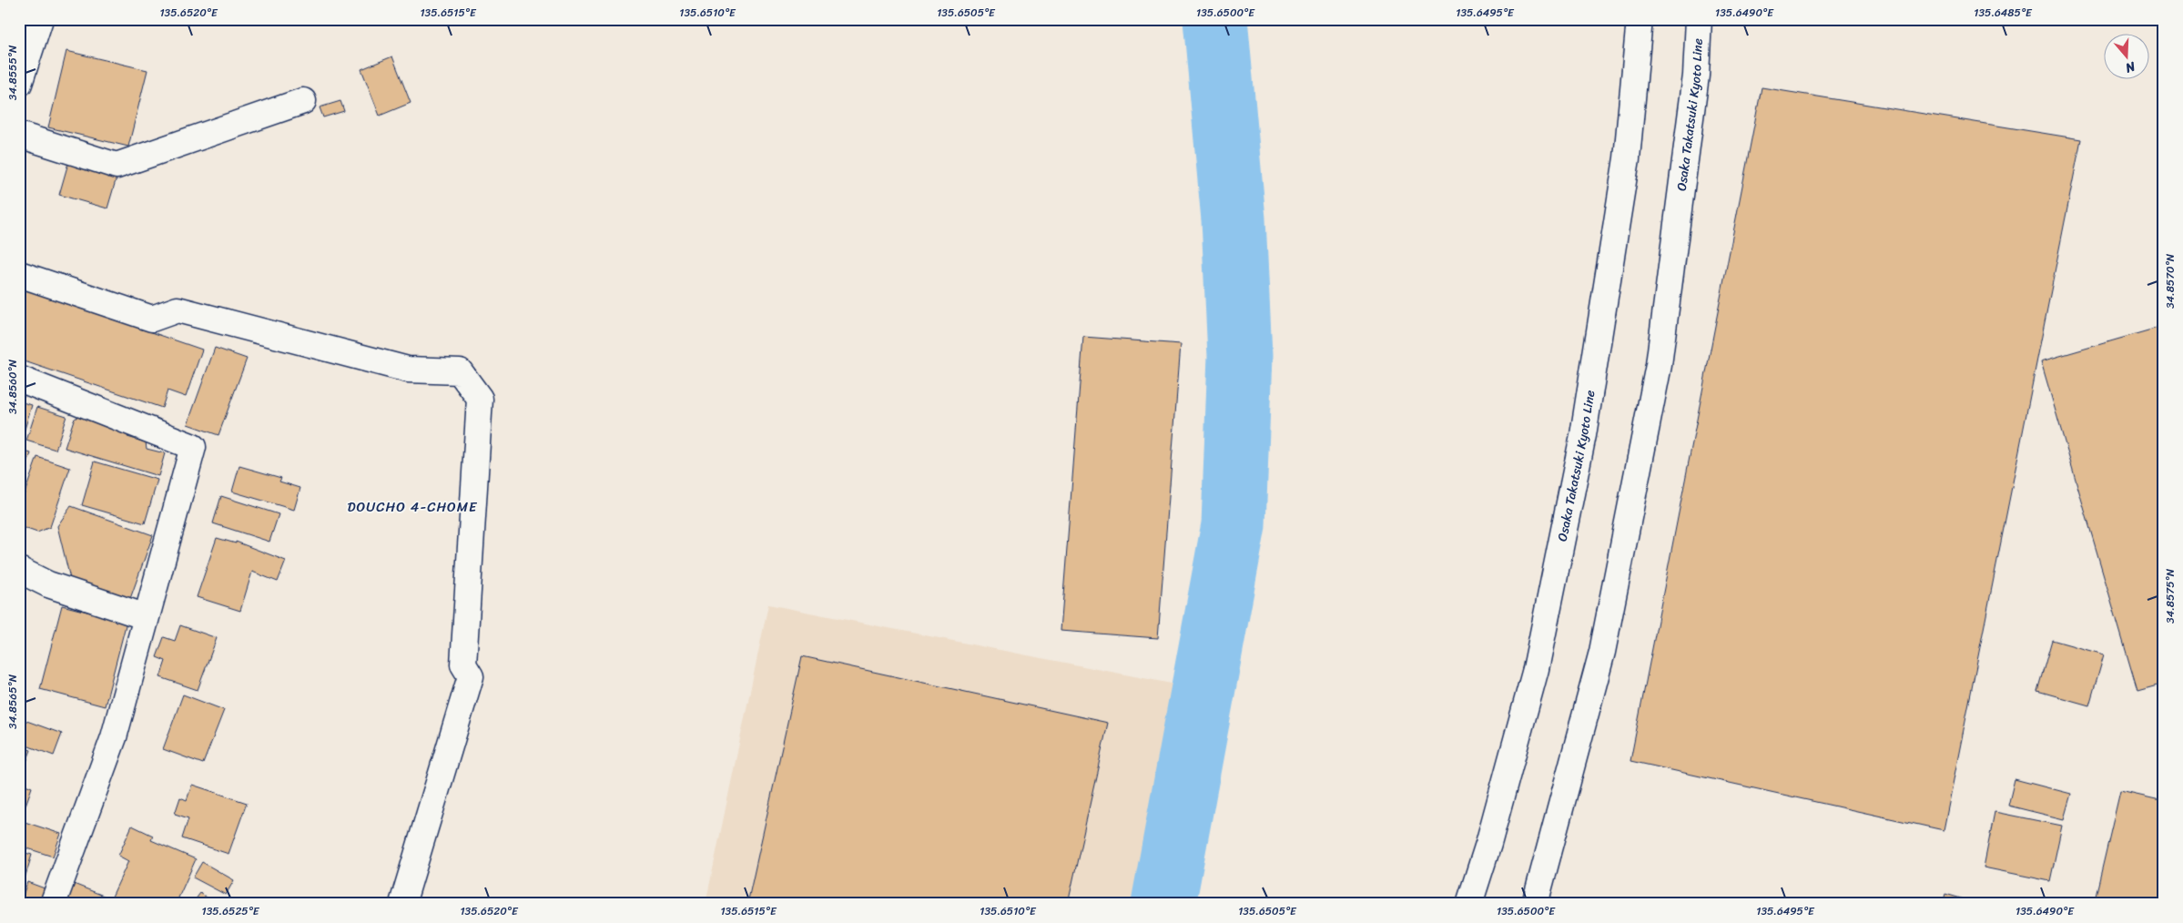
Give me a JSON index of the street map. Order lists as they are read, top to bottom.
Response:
{
  "streets": {
    "main road": ["Osaka Takatsuki Kyoto Line"]
  },
  "districts": ["DOUCHO 4-CHOME"],
  "north": "bottom",
  "coordinates": [
    "135.6520°E",
    "135.6515°E",
    "135.6510°E",
    "135.6505°E",
    "135.6500°E",
    "135.6495°E",
    "135.6490°E",
    "135.6485°E",
    "34.8555°N",
    "34.8570°N",
    "34.8560°N",
    "34.8575°N",
    "34.8565°N",
    "135.6525°E"
  ]
}
